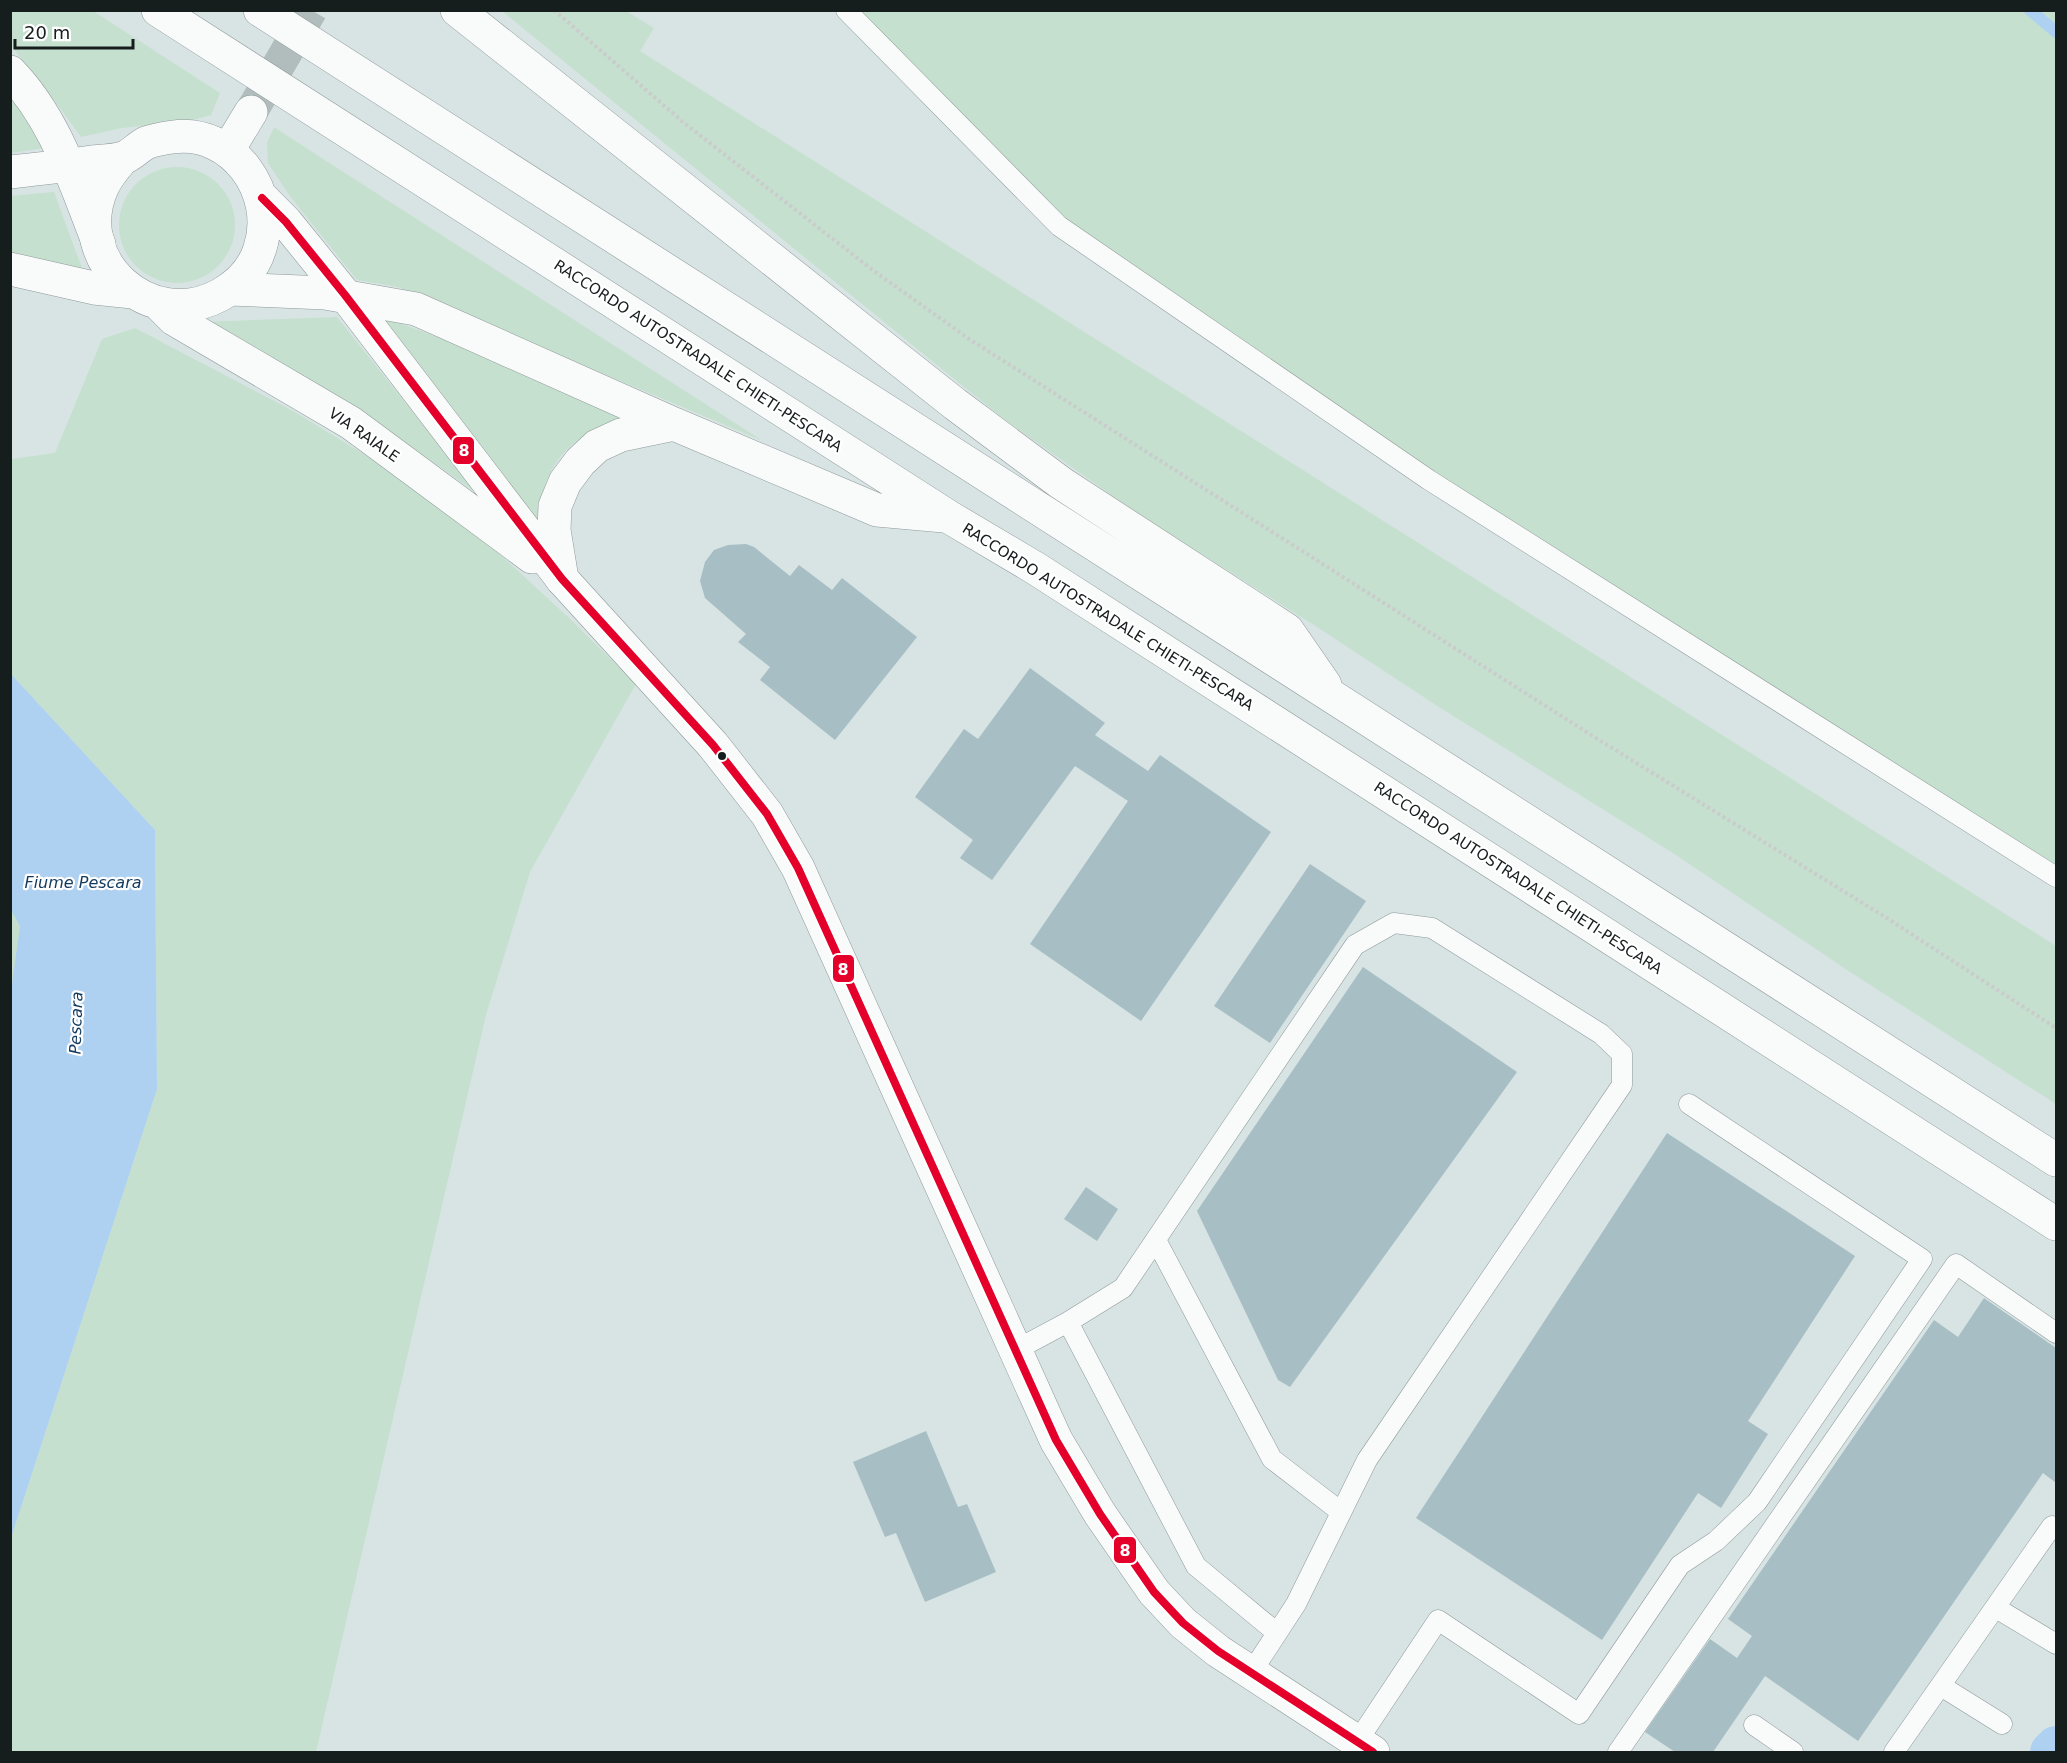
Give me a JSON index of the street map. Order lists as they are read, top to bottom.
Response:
{
  "streets": {
    "main road": ["RACCORDO AUTOSTRADALE CHIETI-PESCARA", "VIA RAIALE"]
  },
  "water": ["Fiume Pescara", "Pescara"],
  "lines": ["transit line 8"],
  "scale_bar": "20 m"
}
